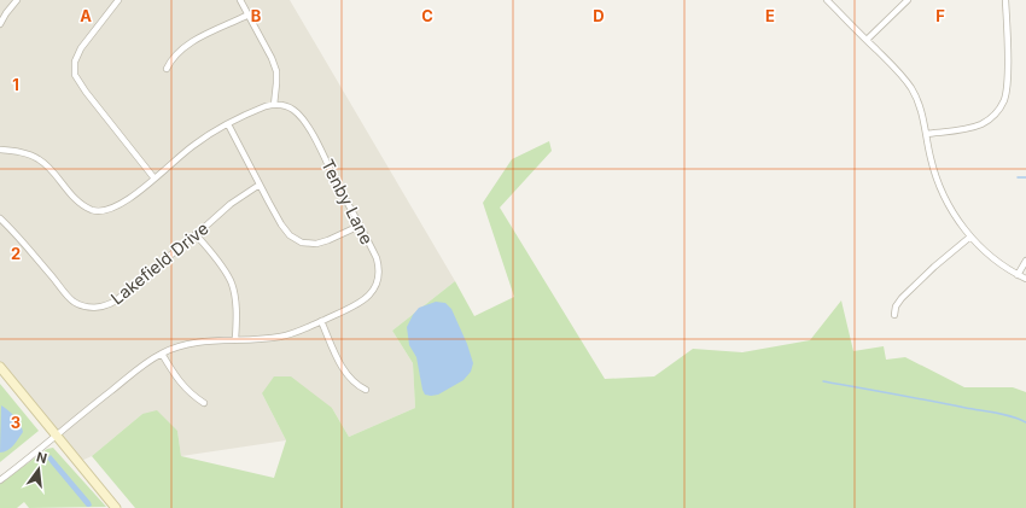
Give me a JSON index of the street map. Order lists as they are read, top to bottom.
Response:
{
  "streets": {
    "street": ["Tenby Lane", "Lakefield Drive"]
  },
  "north": "top",
  "grid": {
    "columns": [
      "A",
      "B",
      "C",
      "D",
      "E",
      "F"
    ],
    "rows": ["1", "2", "3"]
  }
}
